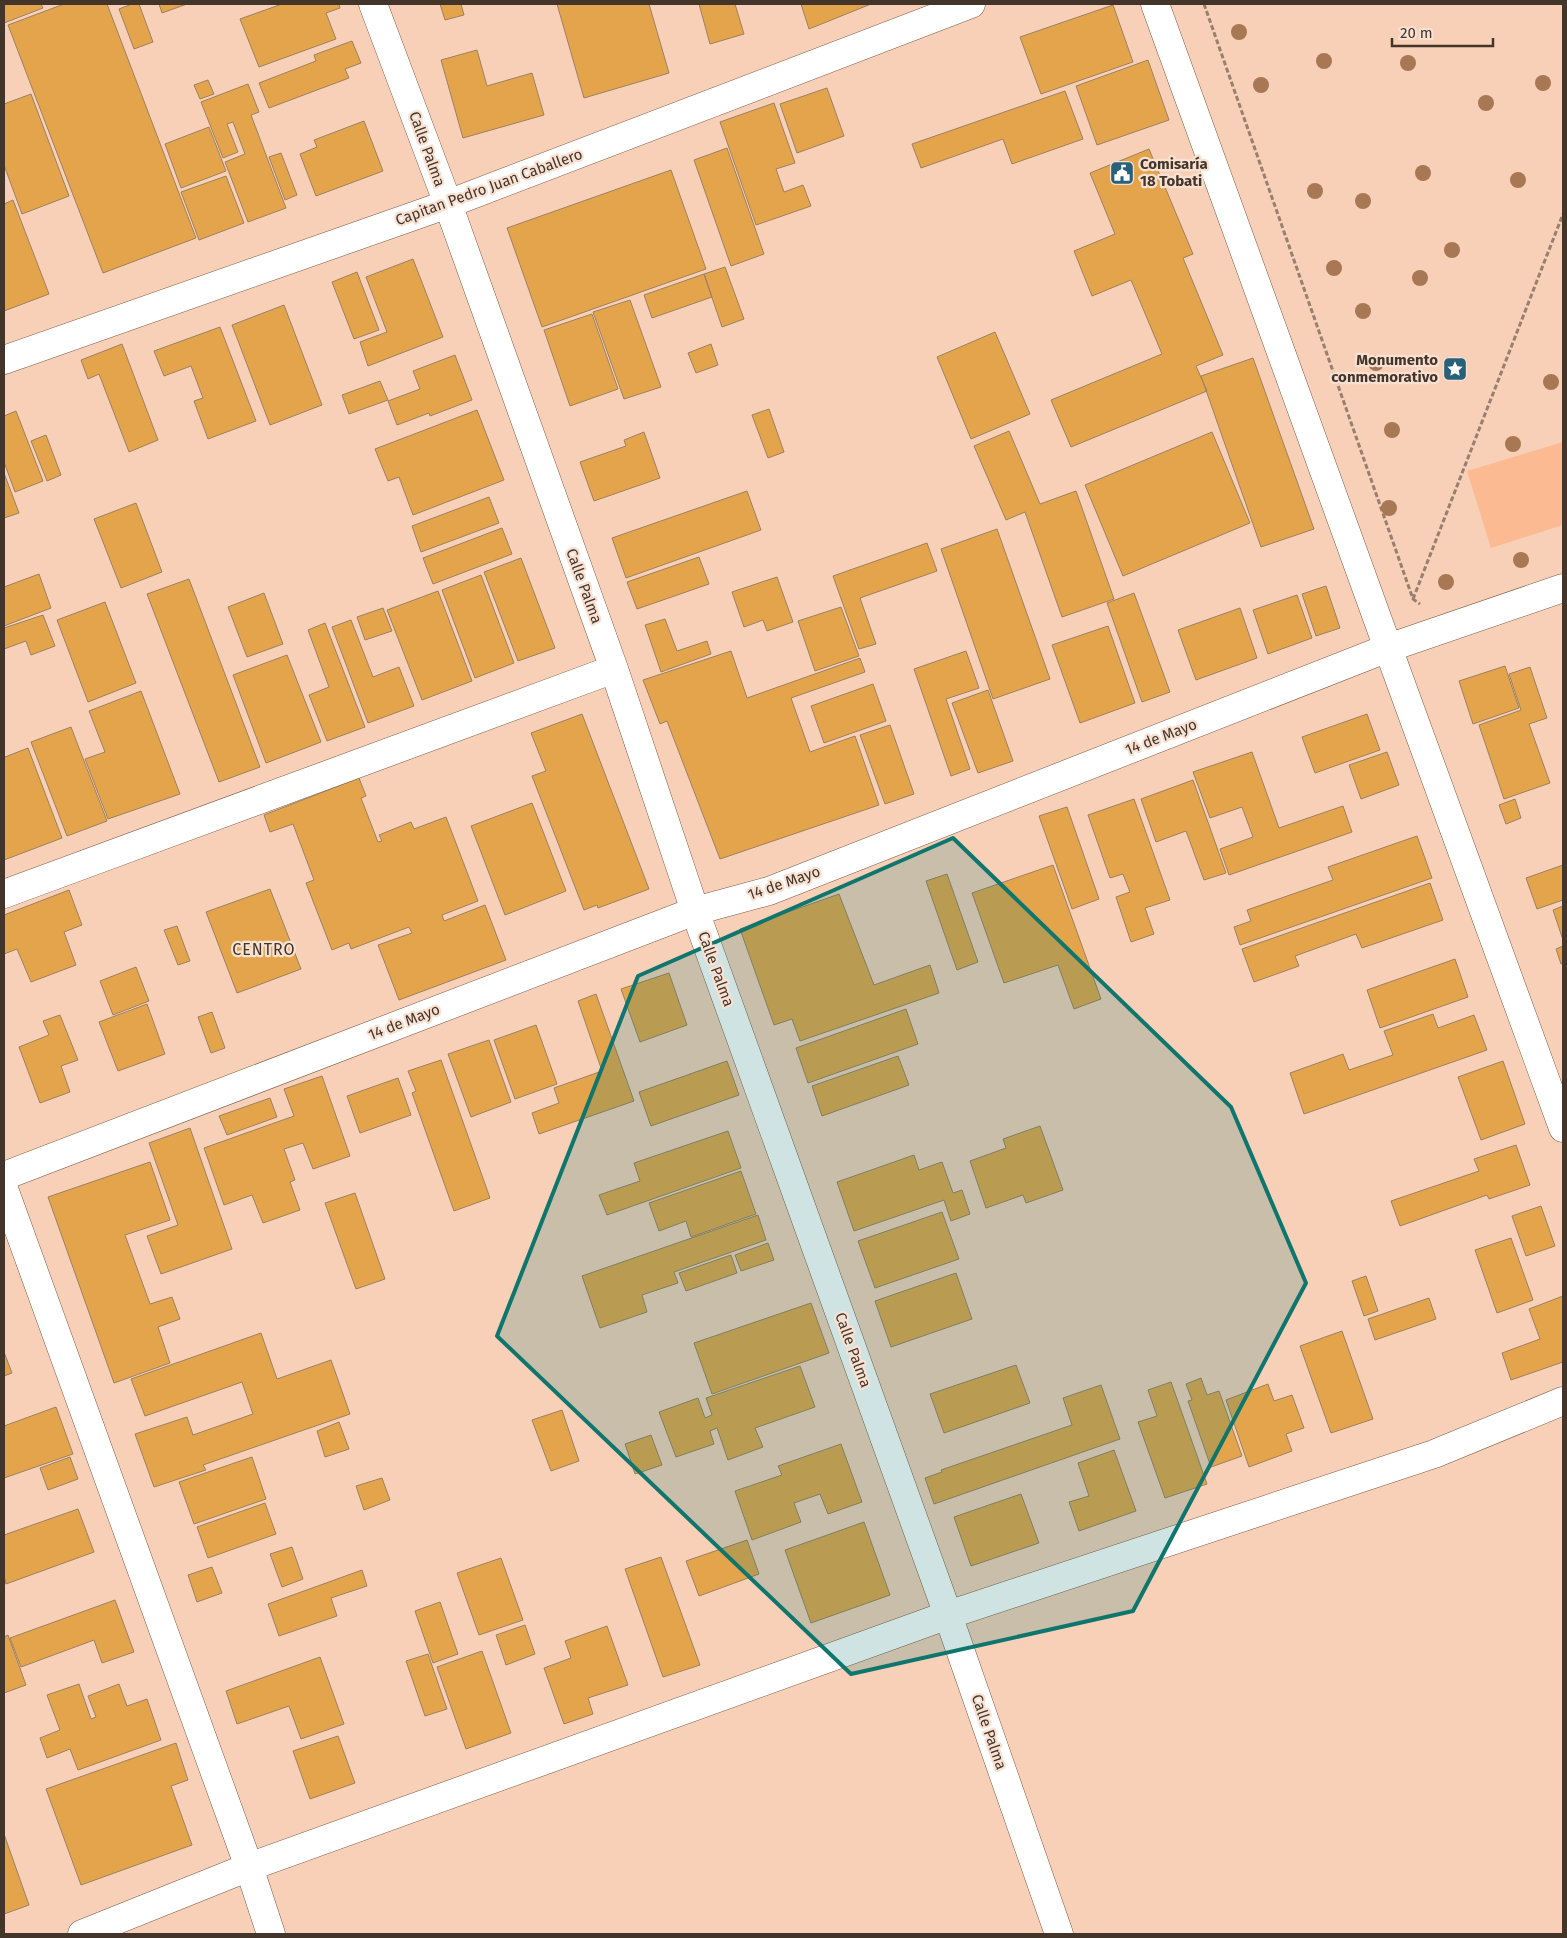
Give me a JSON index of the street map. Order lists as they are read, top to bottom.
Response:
{
  "streets": {
    "street": ["Calle Palma", "Capitan Pedro Juan Caballero", "14 de Mayo"]
  },
  "crossings": [
    ["Calle Palma", "Capitan Pedro Juan Caballero"],
    ["Calle Palma", "14 de Mayo"]
  ],
  "districts": ["CENTRO"],
  "places": {
    "public building": ["Comisaría 18 Tobati"],
    "place": ["Monumento conmemorativo"]
  },
  "scale_bar": "20 m"
}
